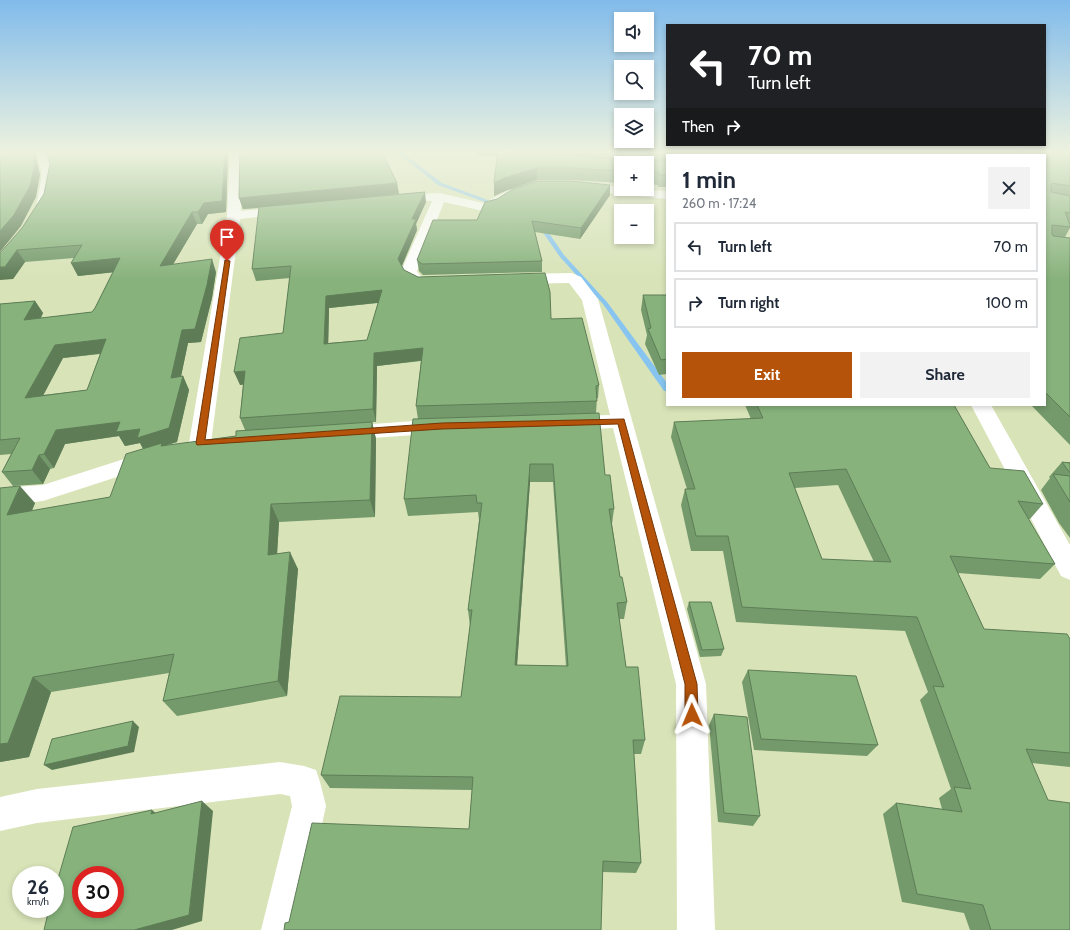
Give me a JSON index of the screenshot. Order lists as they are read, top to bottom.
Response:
{
  "page": {
    "map_buttons": ["+", "−"],
    "turn": ["70 m", "Turn left"],
    "then": "Then",
    "heading": ["1 min", "260 m · 17:24"],
    "list": [
      {
        "name": "Turn left",
        "value": "70 m"
      },
      {
        "name": "Turn right",
        "value": "100 m"
      }
    ],
    "buttons": ["Exit", "Share"],
    "speed": "26 km/h",
    "limit": "30"
  }
}
